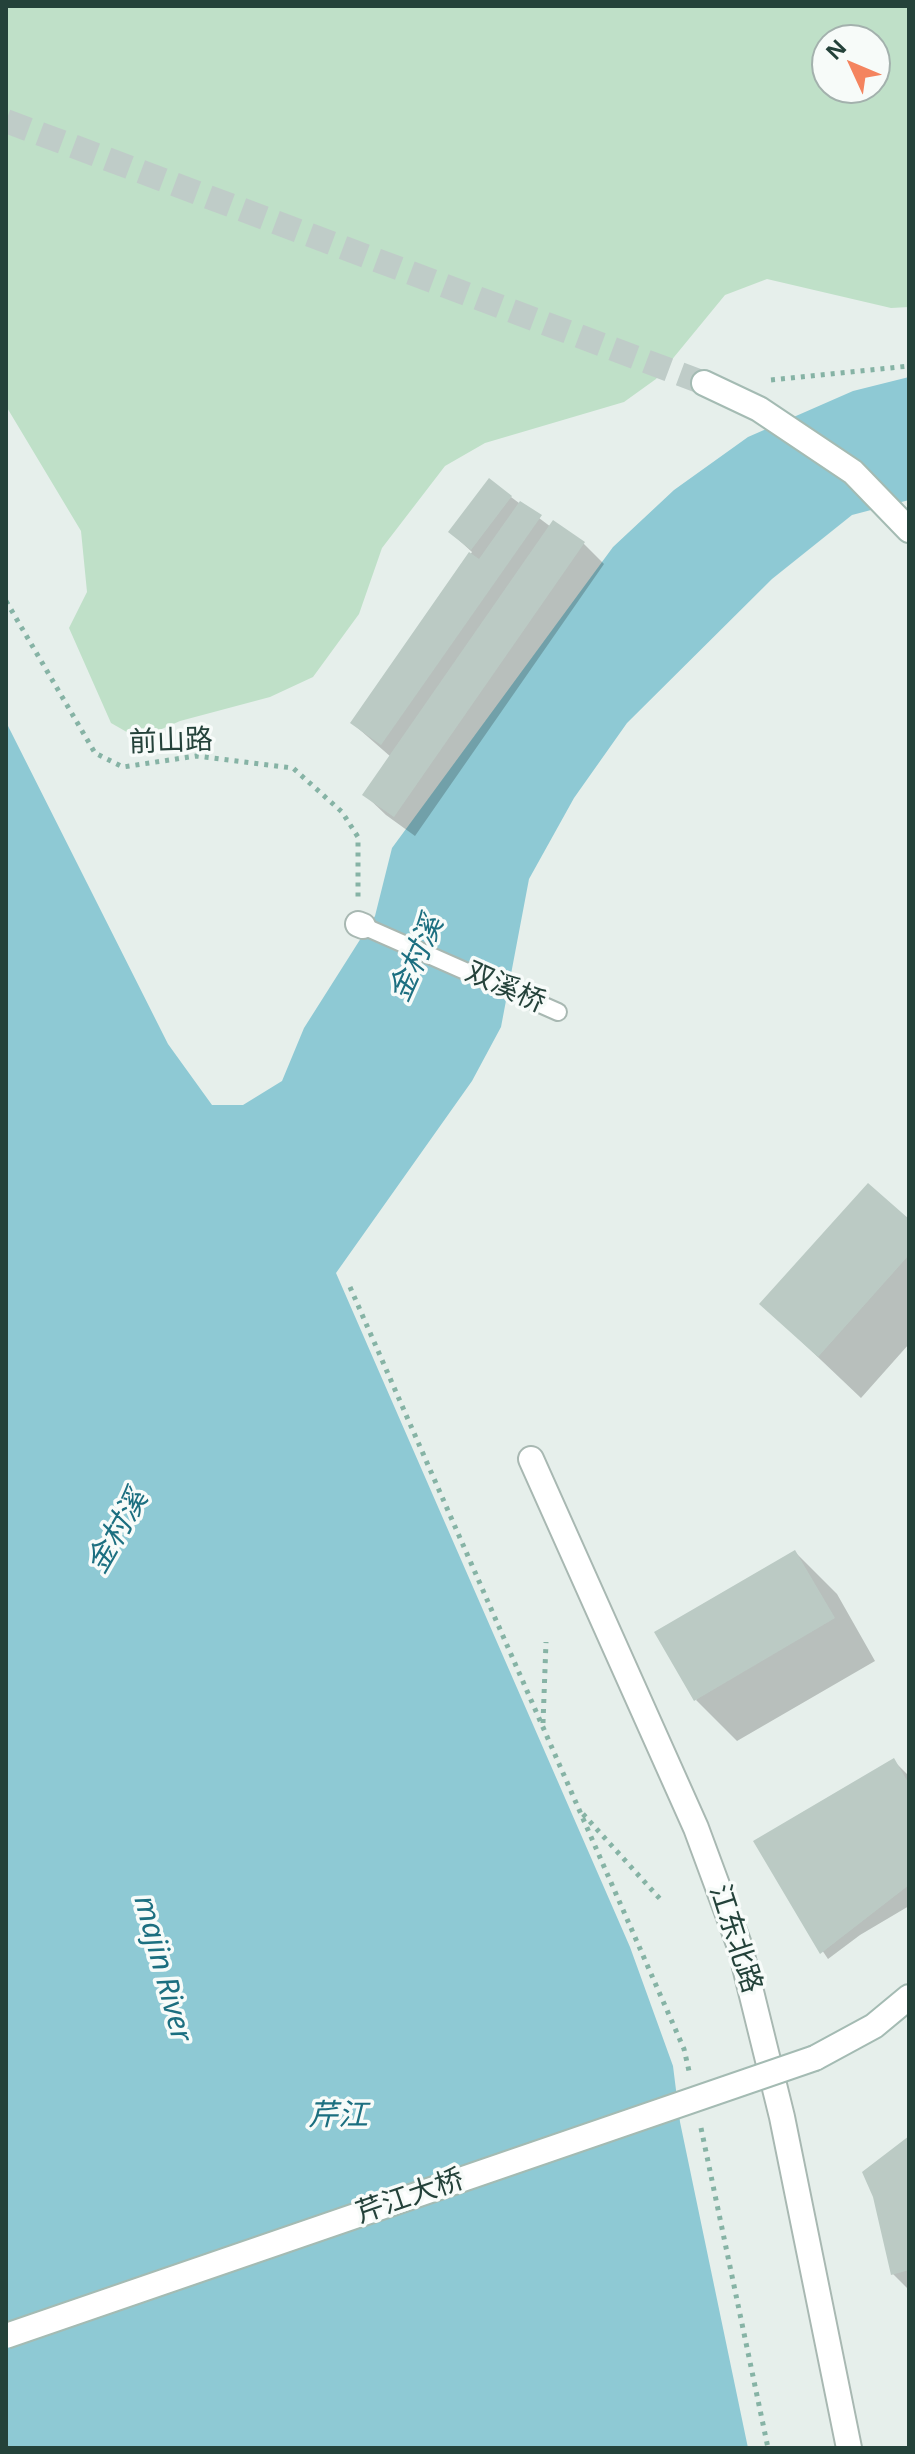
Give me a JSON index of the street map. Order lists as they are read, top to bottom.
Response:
{
  "streets": {
    "main road": ["江东北路", "芹江大桥"],
    "lane": ["双溪桥"],
    "path": ["前山路"]
  },
  "crossings": [
    ["前山路", "双溪桥"]
  ],
  "water": ["金村溪", "majin River", "芹江"],
  "north": "top left"
}
